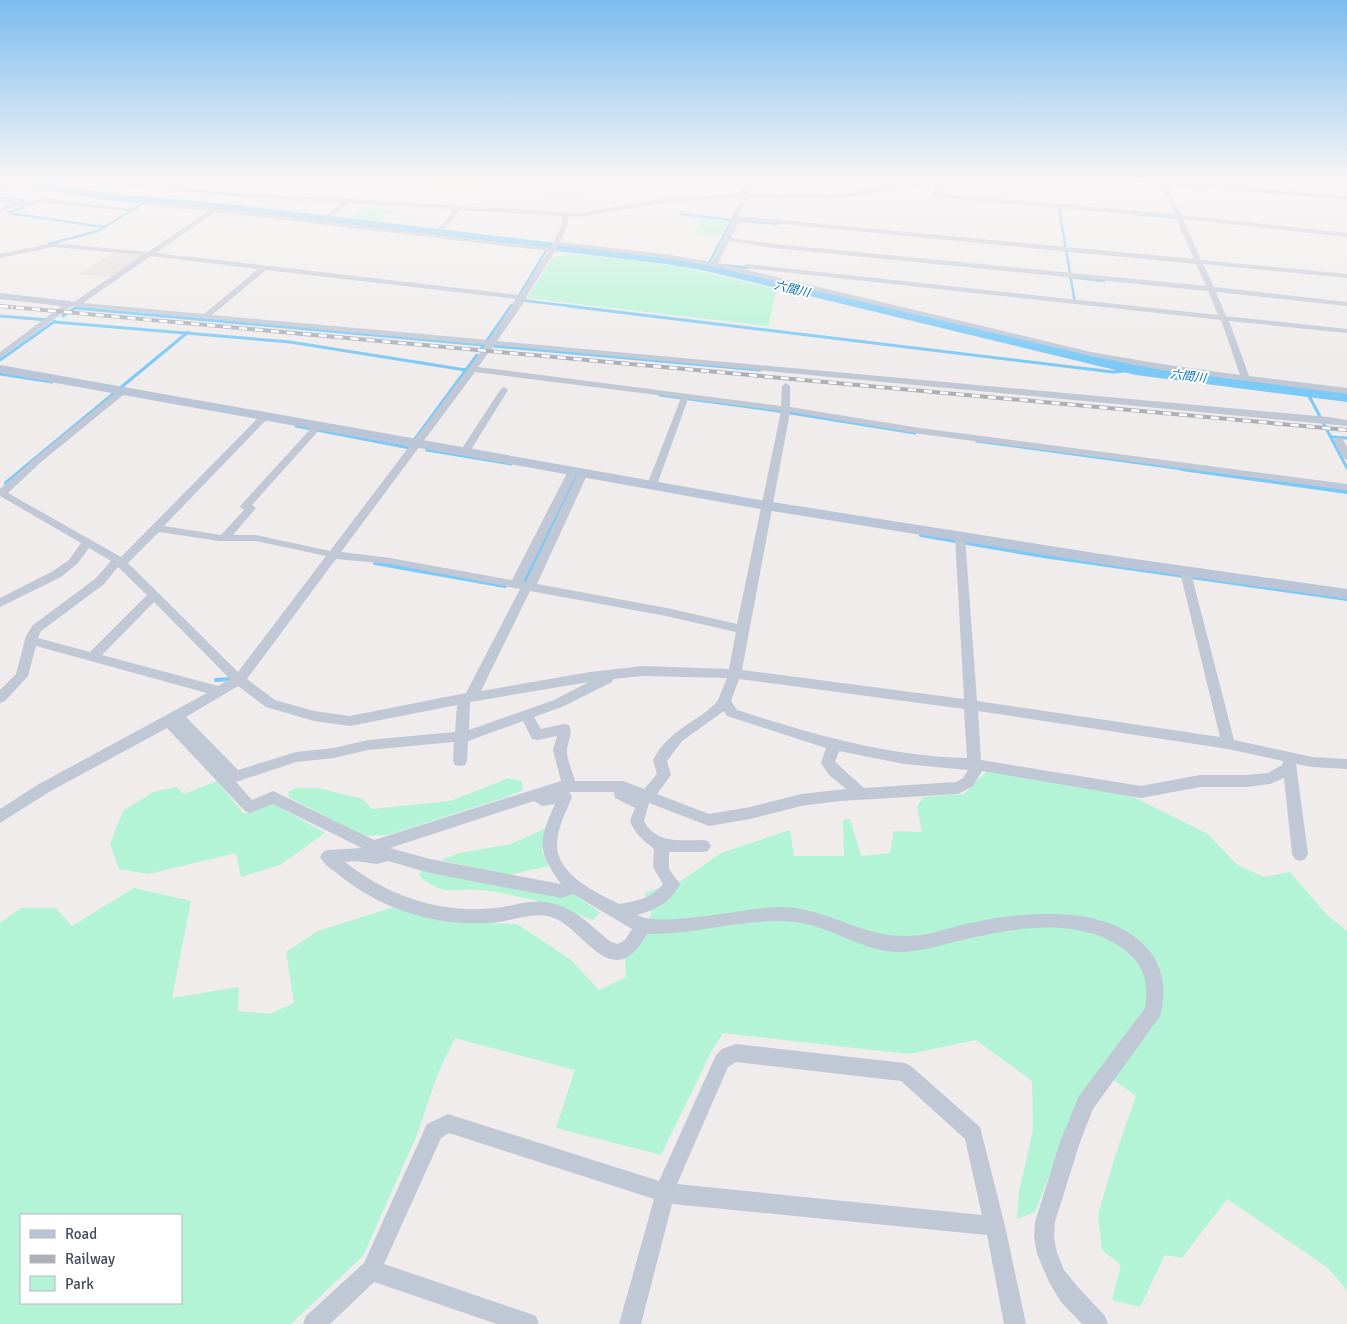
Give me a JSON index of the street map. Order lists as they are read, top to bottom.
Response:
{
  "water": ["六間川"],
  "legend": ["Road", "Railway", "Park"]
}
